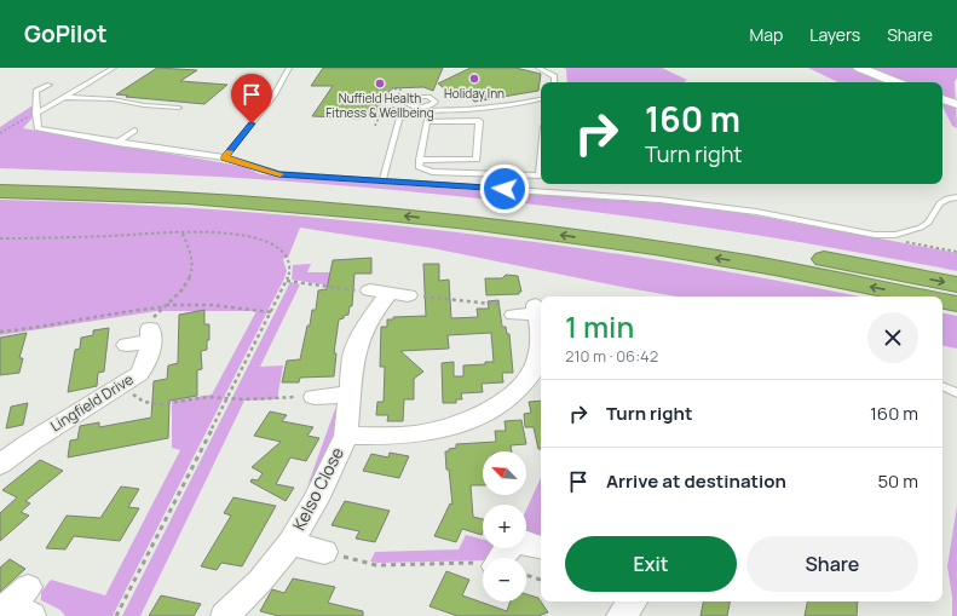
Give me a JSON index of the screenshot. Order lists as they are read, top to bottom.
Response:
{
  "streets": {
    "street": ["Lingfield Drive", "Kelso Close"]
  },
  "places": ["Holiday Inn", "Nuffield Health Fitness & Wellbeing"],
  "north": "top left",
  "page": {
    "header": "GoPilot",
    "nav": ["Map", "Layers", "Share"],
    "turn": ["160 m", "Turn right"],
    "heading": ["1 min", "210 m · 06:42"],
    "list": [
      {
        "name": "Turn right",
        "value": "160 m"
      },
      {
        "name": "Arrive at destination",
        "value": "50 m"
      }
    ],
    "map_buttons": ["+", "−"],
    "buttons": ["Exit", "Share"]
  }
}
